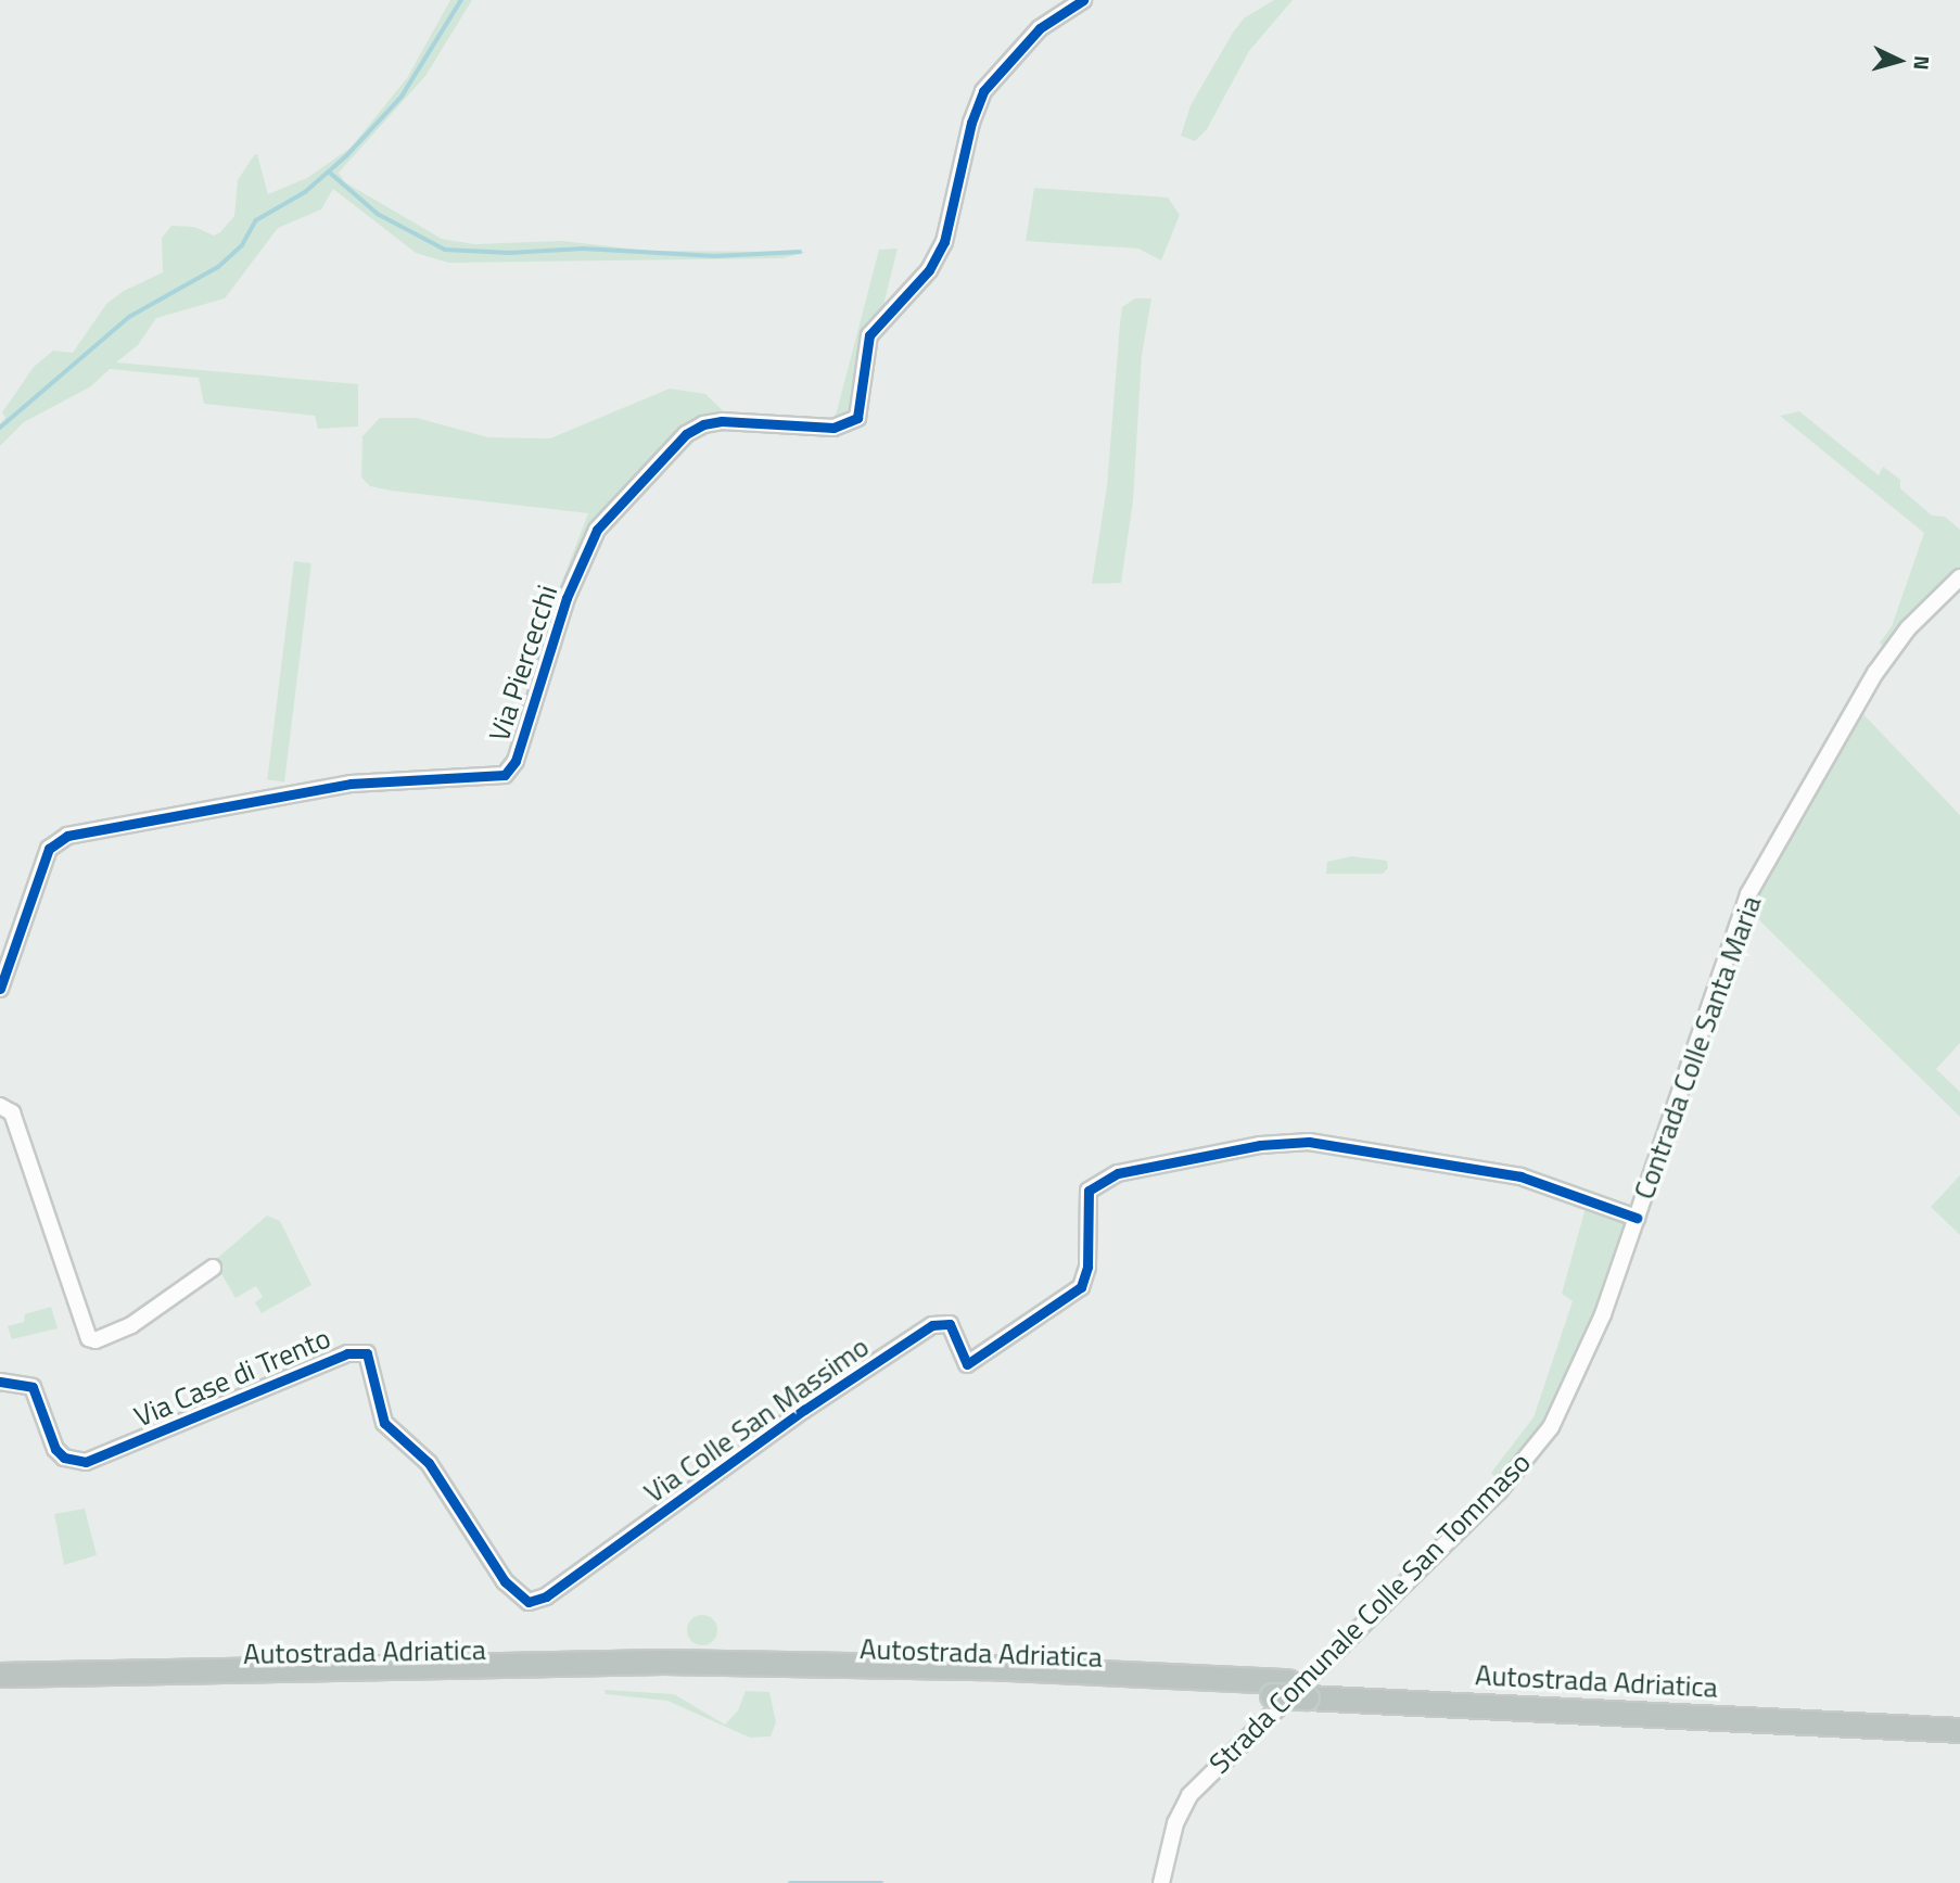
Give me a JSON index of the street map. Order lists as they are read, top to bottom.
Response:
{
  "streets": {
    "highway": ["Autostrada Adriatica"],
    "street": [
      "Via Piercecchi",
      "Contrada Colle Santa Maria",
      "Via Case di Trento",
      "Via Colle San Massimo",
      "Strada Comunale Colle San Tommaso"
    ]
  },
  "crossings": [
    ["Contrada Colle Santa Maria", "Via Colle San Massimo"],
    ["Contrada Colle Santa Maria", "Strada Comunale Colle San Tommaso"],
    ["Via Case di Trento", "Via Colle San Massimo"],
    ["Via Colle San Massimo", "Strada Comunale Colle San Tommaso"]
  ],
  "north": "right"
}
